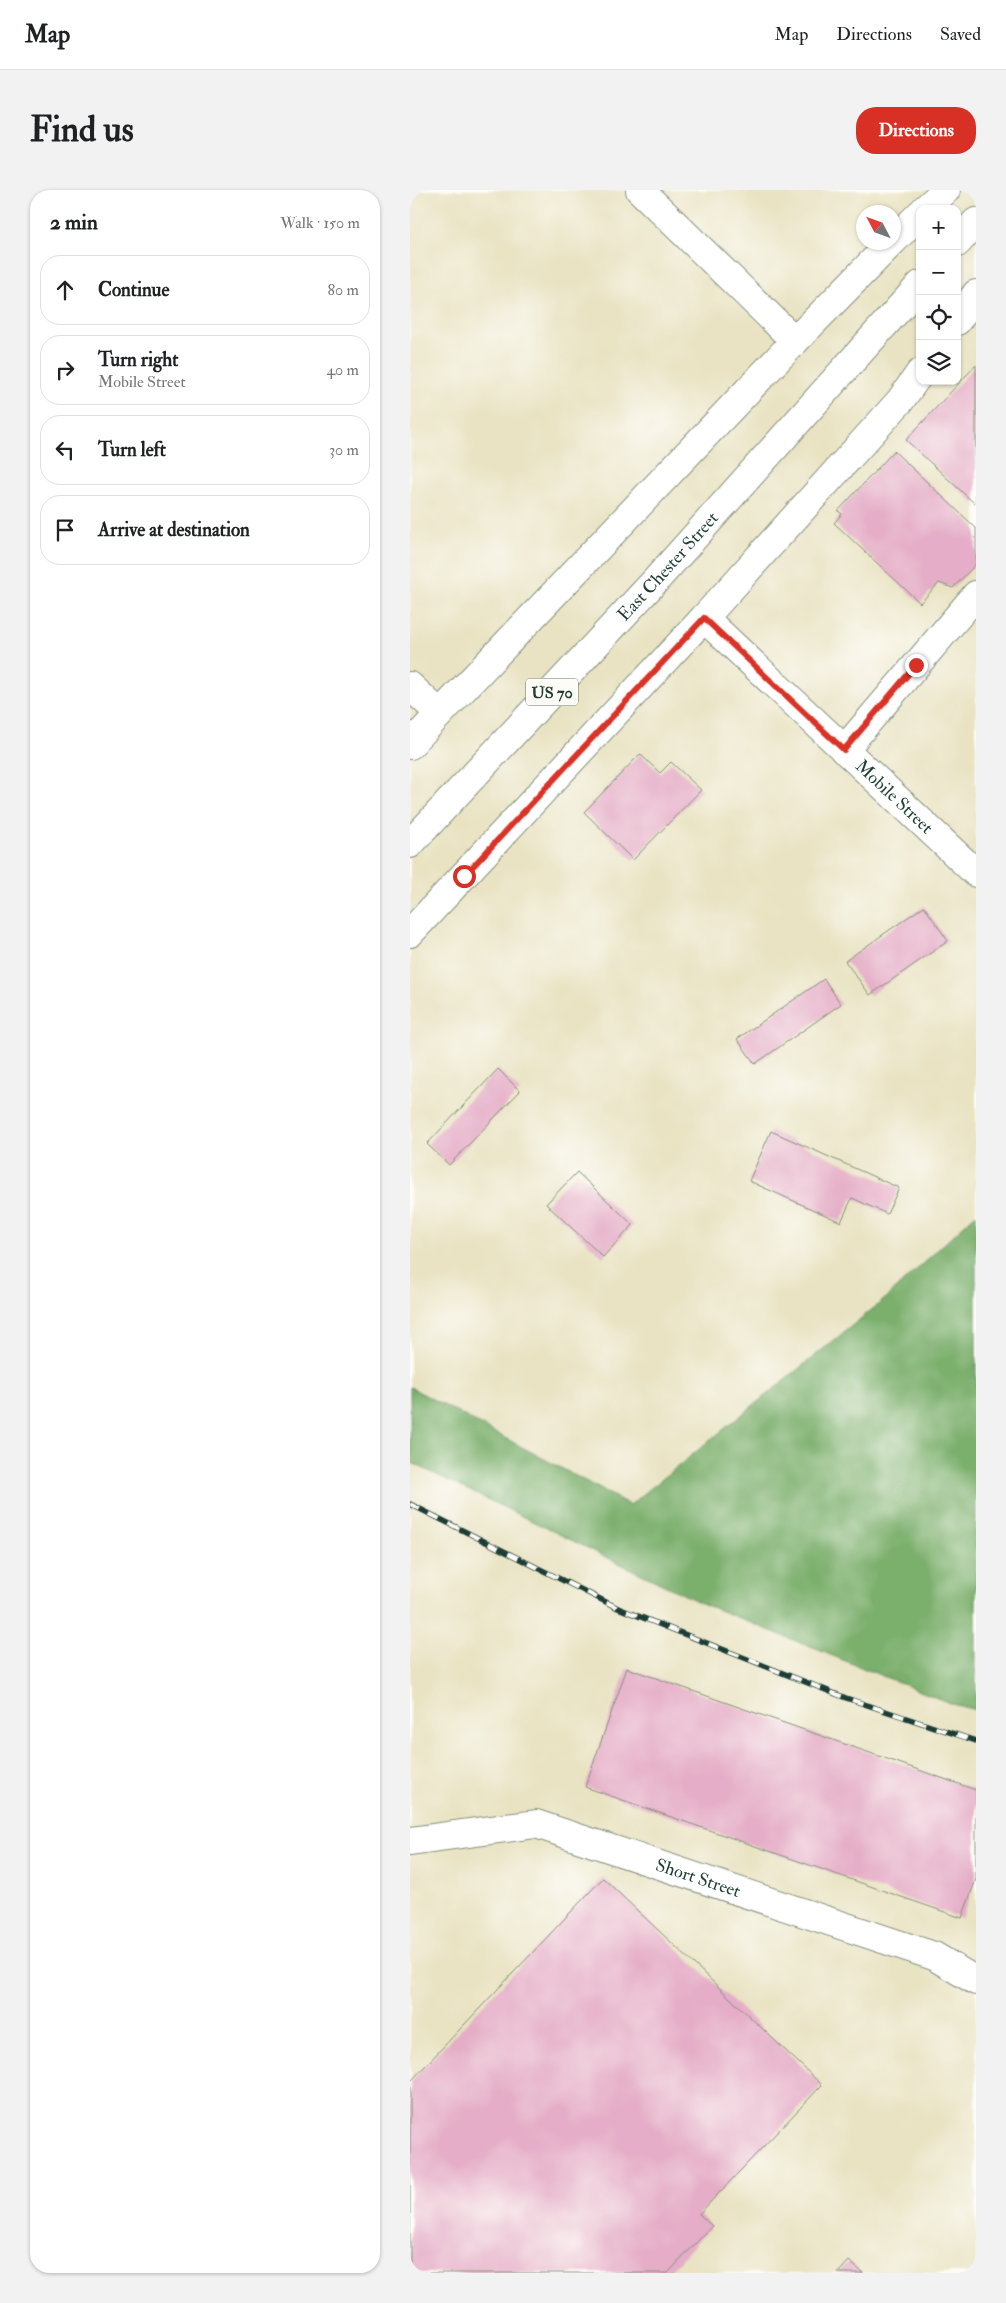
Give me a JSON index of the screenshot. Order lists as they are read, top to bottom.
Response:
{
  "streets": {
    "main road": [
      "East Chester Street",
      "US 70",
      "Mobile Street",
      "Short Street"
    ]
  },
  "north": "top left",
  "page": {
    "header": "Map",
    "nav": ["Map", "Directions", "Saved"],
    "buttons": "Directions",
    "title": "Find us",
    "heading": ["2 min", "Walk · 150 m"],
    "map_buttons": ["+", "−"],
    "list": [
      ["Continue", "80 m"],
      ["Turn right", "Mobile Street", "40 m"],
      ["Turn left", "30 m"],
      "Arrive at destination"
    ]
  }
}
